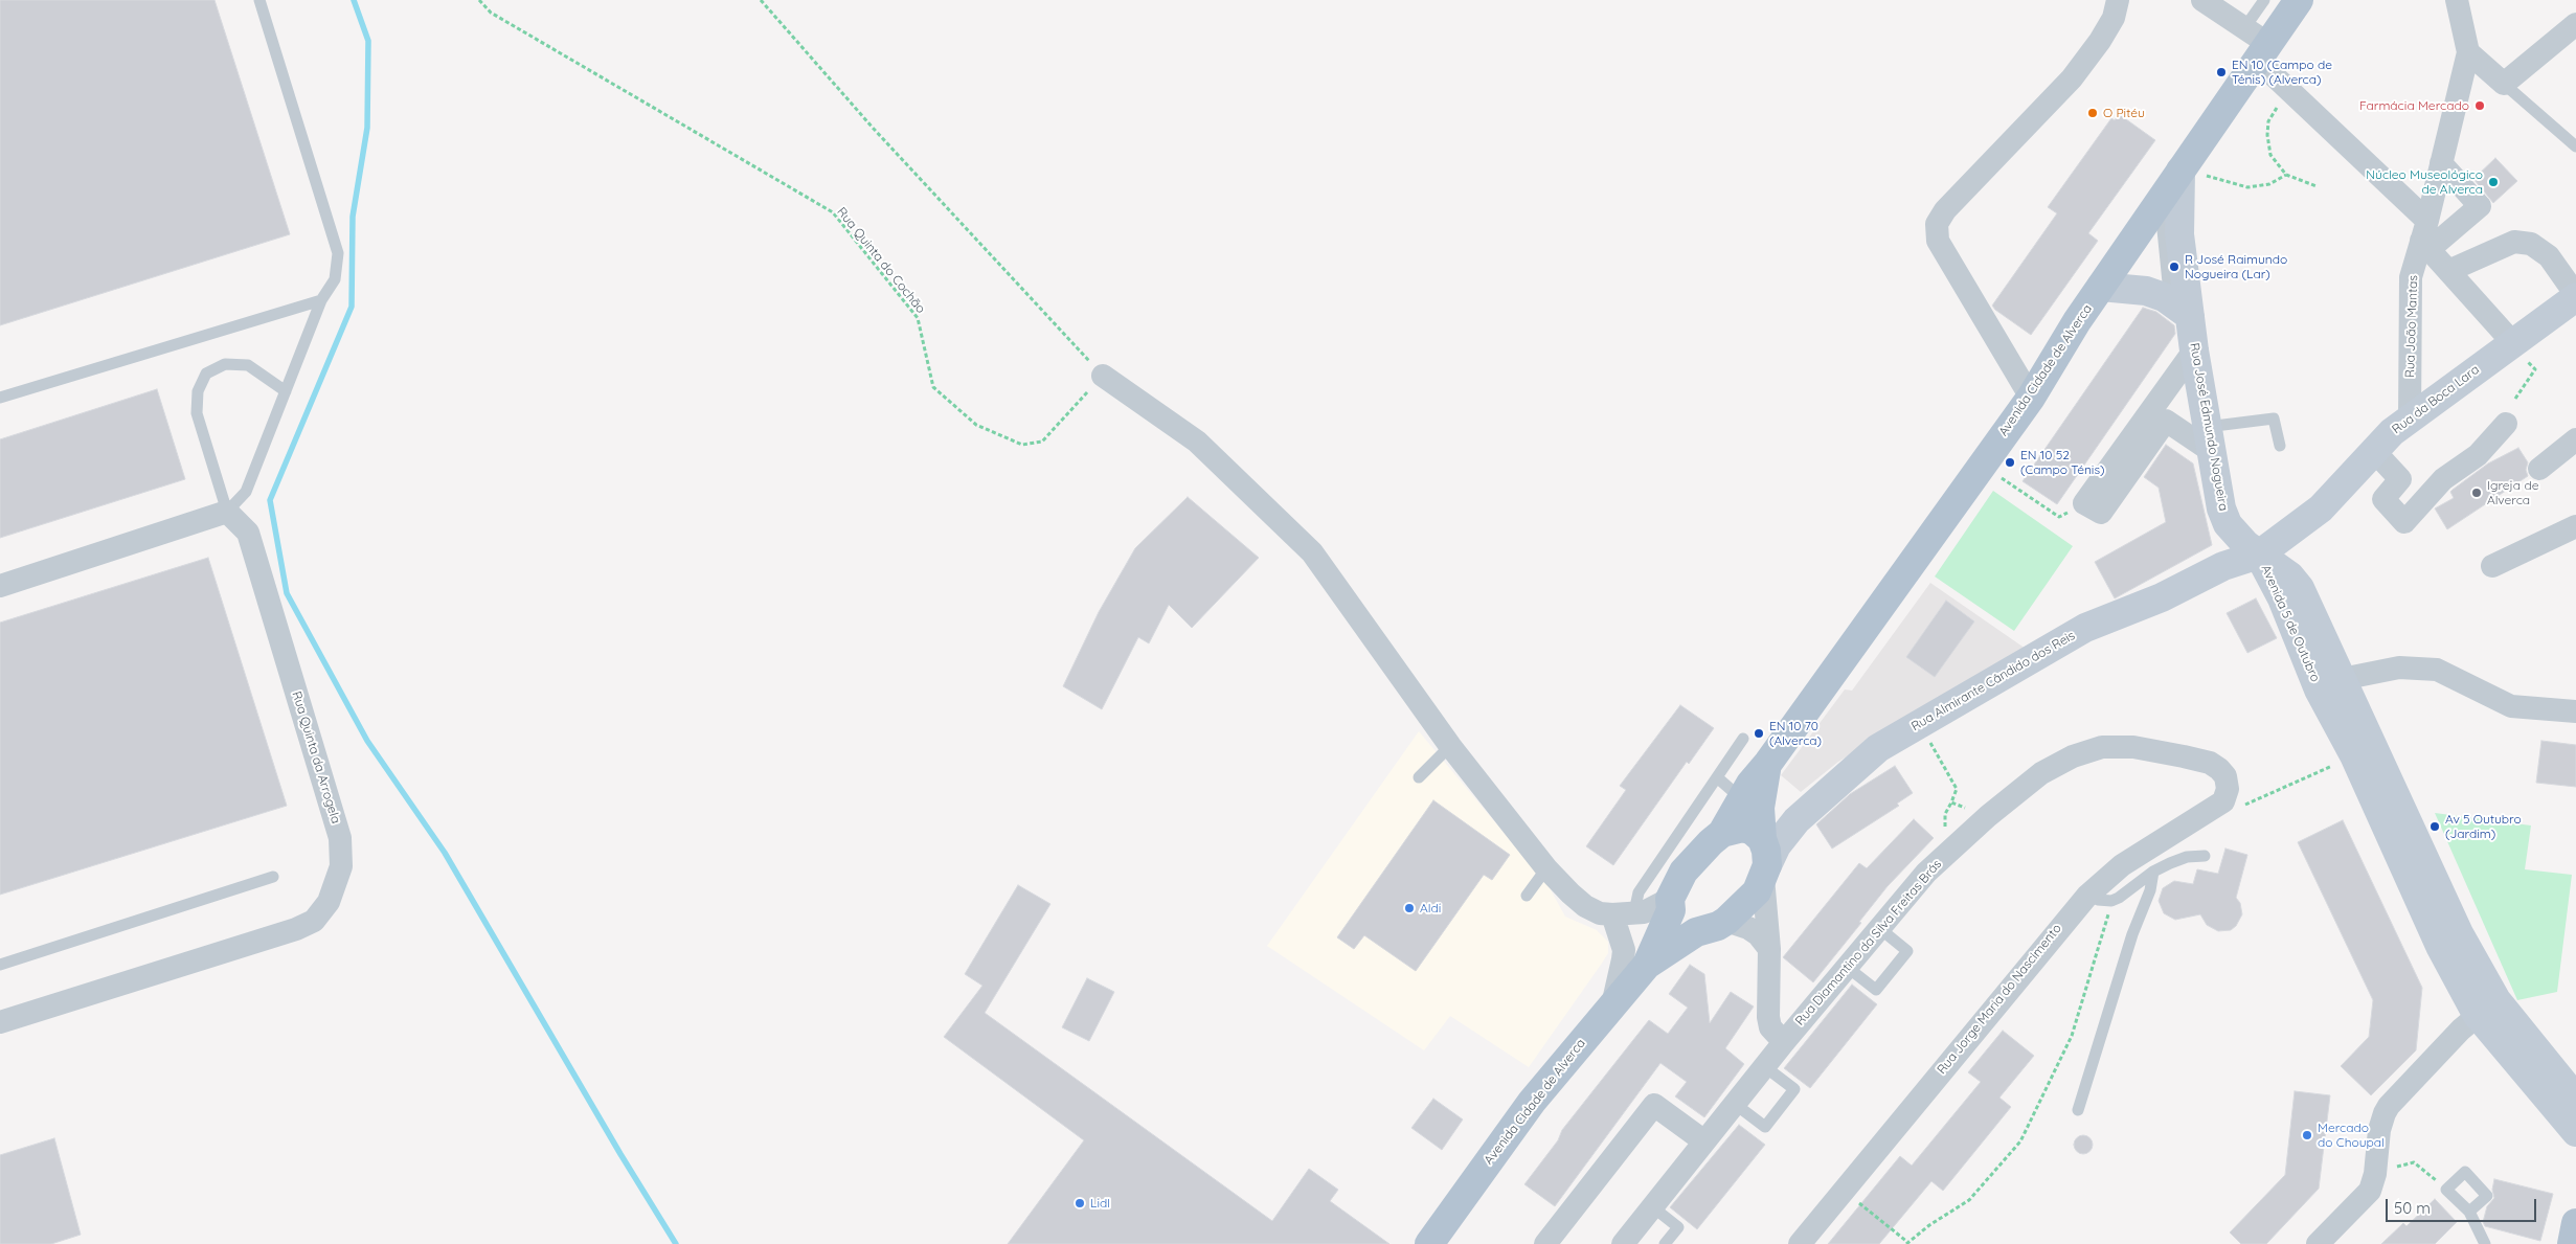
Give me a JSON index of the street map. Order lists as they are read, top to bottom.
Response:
{
  "streets": {
    "main road": [
      "Avenida Cidade de Alverca",
      "Rua da Boca Lara",
      "Rua José Edmundo Nogueira",
      "Avenida 5 de Outubro",
      "Rua Almirante Cândido dos Reis"
    ],
    "street": [
      "Rua João Mantas",
      "Rua Quinta da Arrogela",
      "Rua Diamantino da Silva Freitas Brás",
      "Rua Jorge Maria do Nascimento"
    ],
    "path": ["Rua Quinta do Cochão"]
  },
  "crossings": [
    ["Rua João Mantas", "Rua da Boca Lara"],
    ["Avenida Cidade de Alverca", "Rua José Edmundo Nogueira"],
    ["Avenida Cidade de Alverca", "Rua Almirante Cândido dos Reis"],
    ["Rua da Boca Lara", "Rua José Edmundo Nogueira"],
    ["Rua da Boca Lara", "Avenida 5 de Outubro"],
    ["Rua da Boca Lara", "Rua Almirante Cândido dos Reis"],
    ["Rua José Edmundo Nogueira", "Avenida 5 de Outubro"],
    ["Rua José Edmundo Nogueira", "Rua Almirante Cândido dos Reis"],
    ["Avenida 5 de Outubro", "Rua Almirante Cândido dos Reis"],
    ["Rua Diamantino da Silva Freitas Brás", "Rua Jorge Maria do Nascimento"]
  ],
  "places": [
    "EN 10 (Campo de Ténis) (Alverca)",
    "Farmácia Mercado",
    "O Pitéu",
    "Núcleo Museológico de Alverca",
    "R José Raimundo Nogueira (Lar)",
    "EN 10 52 (Campo Ténis)",
    "Igreja de Alverca",
    "EN 10 70 (Alverca)",
    "Av 5 Outubro (Jardim)",
    "Aldi",
    "Mercado do Choupal",
    "Lidl"
  ],
  "scale_bar": "50 m"
}
